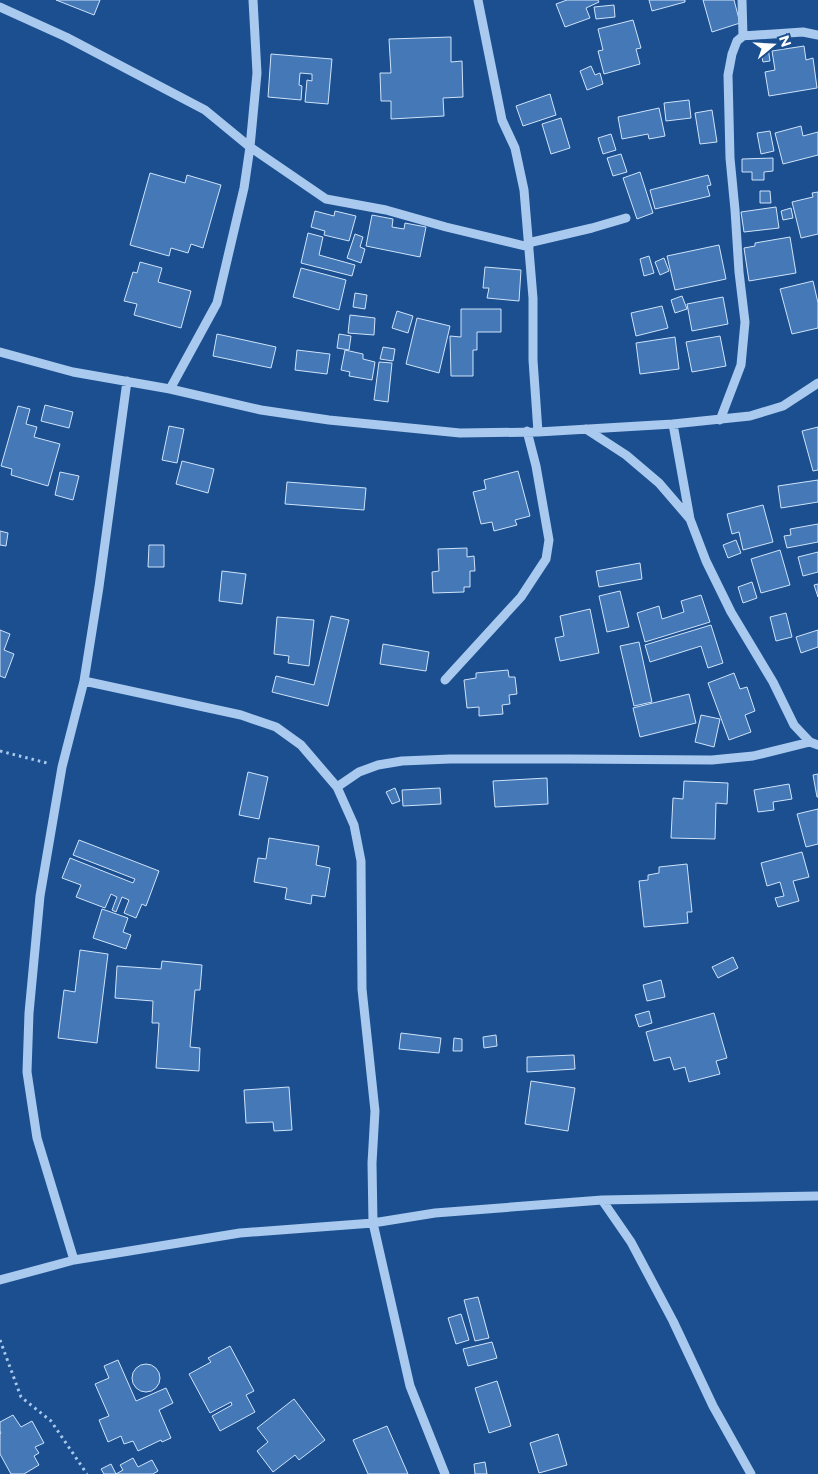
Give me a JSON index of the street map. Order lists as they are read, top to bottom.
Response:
{
  "north": "right"
}
